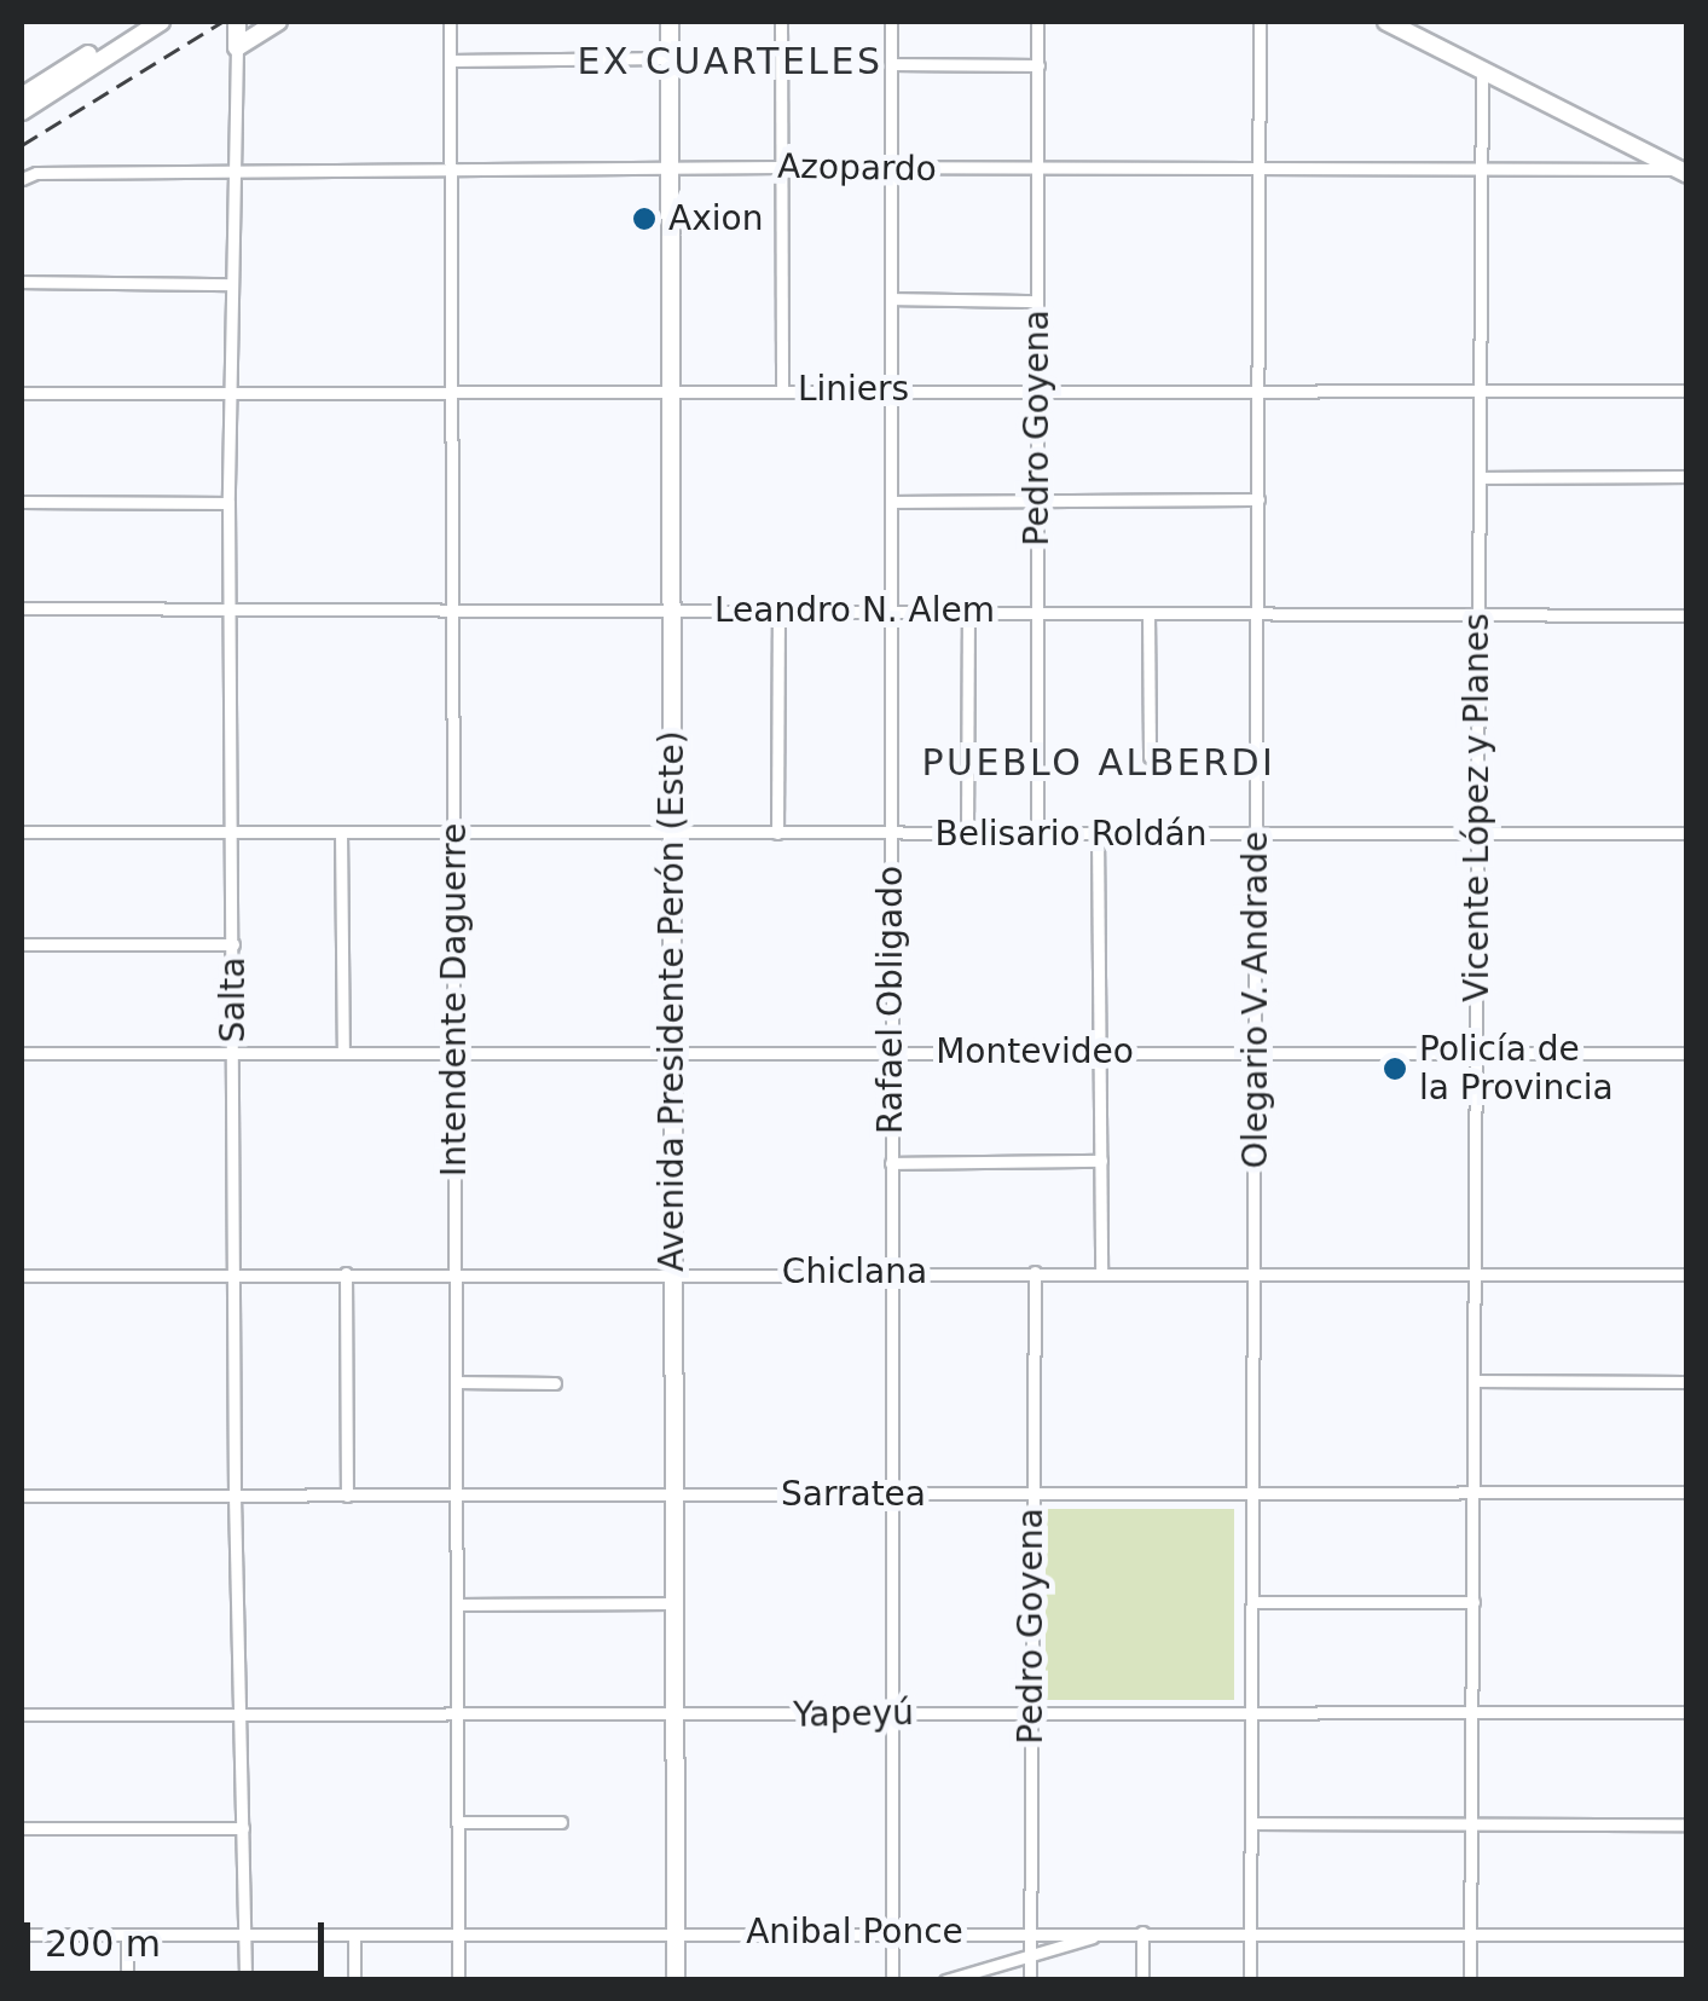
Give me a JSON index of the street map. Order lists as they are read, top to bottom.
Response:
{
  "streets": {
    "main road": ["Salta", "Avenida Presidente Perón (Este)"],
    "street": [
      "Azopardo",
      "Liniers",
      "Pedro Goyena",
      "Leandro N. Alem",
      "Vicente López y Planes",
      "Belisario Roldán",
      "Intendente Daguerre",
      "Rafael Obligado",
      "Olegario V. Andrade",
      "Montevideo",
      "Chiclana",
      "Sarratea",
      "Yapeyú",
      "Anibal Ponce"
    ]
  },
  "crossings": [
    ["Azopardo", "Pedro Goyena"],
    ["Azopardo", "Vicente López y Planes"],
    ["Azopardo", "Salta"],
    ["Azopardo", "Intendente Daguerre"],
    ["Azopardo", "Rafael Obligado"],
    ["Azopardo", "Olegario V. Andrade"],
    ["Azopardo", "Avenida Presidente Perón (Este)"],
    ["Liniers", "Pedro Goyena"],
    ["Liniers", "Vicente López y Planes"],
    ["Liniers", "Salta"],
    ["Liniers", "Intendente Daguerre"],
    ["Liniers", "Rafael Obligado"],
    ["Liniers", "Olegario V. Andrade"],
    ["Liniers", "Avenida Presidente Perón (Este)"],
    ["Pedro Goyena", "Leandro N. Alem"],
    ["Pedro Goyena", "Belisario Roldán"],
    ["Pedro Goyena", "Chiclana"],
    ["Pedro Goyena", "Sarratea"],
    ["Pedro Goyena", "Yapeyú"],
    ["Pedro Goyena", "Anibal Ponce"],
    ["Leandro N. Alem", "Vicente López y Planes"],
    ["Leandro N. Alem", "Salta"],
    ["Leandro N. Alem", "Intendente Daguerre"],
    ["Leandro N. Alem", "Rafael Obligado"],
    ["Leandro N. Alem", "Olegario V. Andrade"],
    ["Leandro N. Alem", "Avenida Presidente Perón (Este)"],
    ["Vicente López y Planes", "Belisario Roldán"],
    ["Vicente López y Planes", "Montevideo"],
    ["Vicente López y Planes", "Chiclana"],
    ["Vicente López y Planes", "Sarratea"],
    ["Vicente López y Planes", "Yapeyú"],
    ["Vicente López y Planes", "Anibal Ponce"],
    ["Belisario Roldán", "Salta"],
    ["Belisario Roldán", "Intendente Daguerre"],
    ["Belisario Roldán", "Rafael Obligado"],
    ["Belisario Roldán", "Olegario V. Andrade"],
    ["Belisario Roldán", "Avenida Presidente Perón (Este)"],
    ["Salta", "Montevideo"],
    ["Salta", "Chiclana"],
    ["Salta", "Sarratea"],
    ["Salta", "Yapeyú"],
    ["Salta", "Anibal Ponce"],
    ["Intendente Daguerre", "Montevideo"],
    ["Intendente Daguerre", "Chiclana"],
    ["Intendente Daguerre", "Sarratea"],
    ["Intendente Daguerre", "Yapeyú"],
    ["Intendente Daguerre", "Anibal Ponce"],
    ["Rafael Obligado", "Montevideo"],
    ["Rafael Obligado", "Chiclana"],
    ["Rafael Obligado", "Sarratea"],
    ["Rafael Obligado", "Yapeyú"],
    ["Rafael Obligado", "Anibal Ponce"],
    ["Olegario V. Andrade", "Montevideo"],
    ["Olegario V. Andrade", "Chiclana"],
    ["Olegario V. Andrade", "Sarratea"],
    ["Olegario V. Andrade", "Yapeyú"],
    ["Olegario V. Andrade", "Anibal Ponce"],
    ["Avenida Presidente Perón (Este)", "Montevideo"],
    ["Avenida Presidente Perón (Este)", "Chiclana"],
    ["Avenida Presidente Perón (Este)", "Sarratea"],
    ["Avenida Presidente Perón (Este)", "Yapeyú"],
    ["Avenida Presidente Perón (Este)", "Anibal Ponce"]
  ],
  "districts": ["EX CUARTELES", "PUEBLO ALBERDI"],
  "places": ["Axion", "Policía de la Provincia"],
  "scale_bar": "200 m"
}
